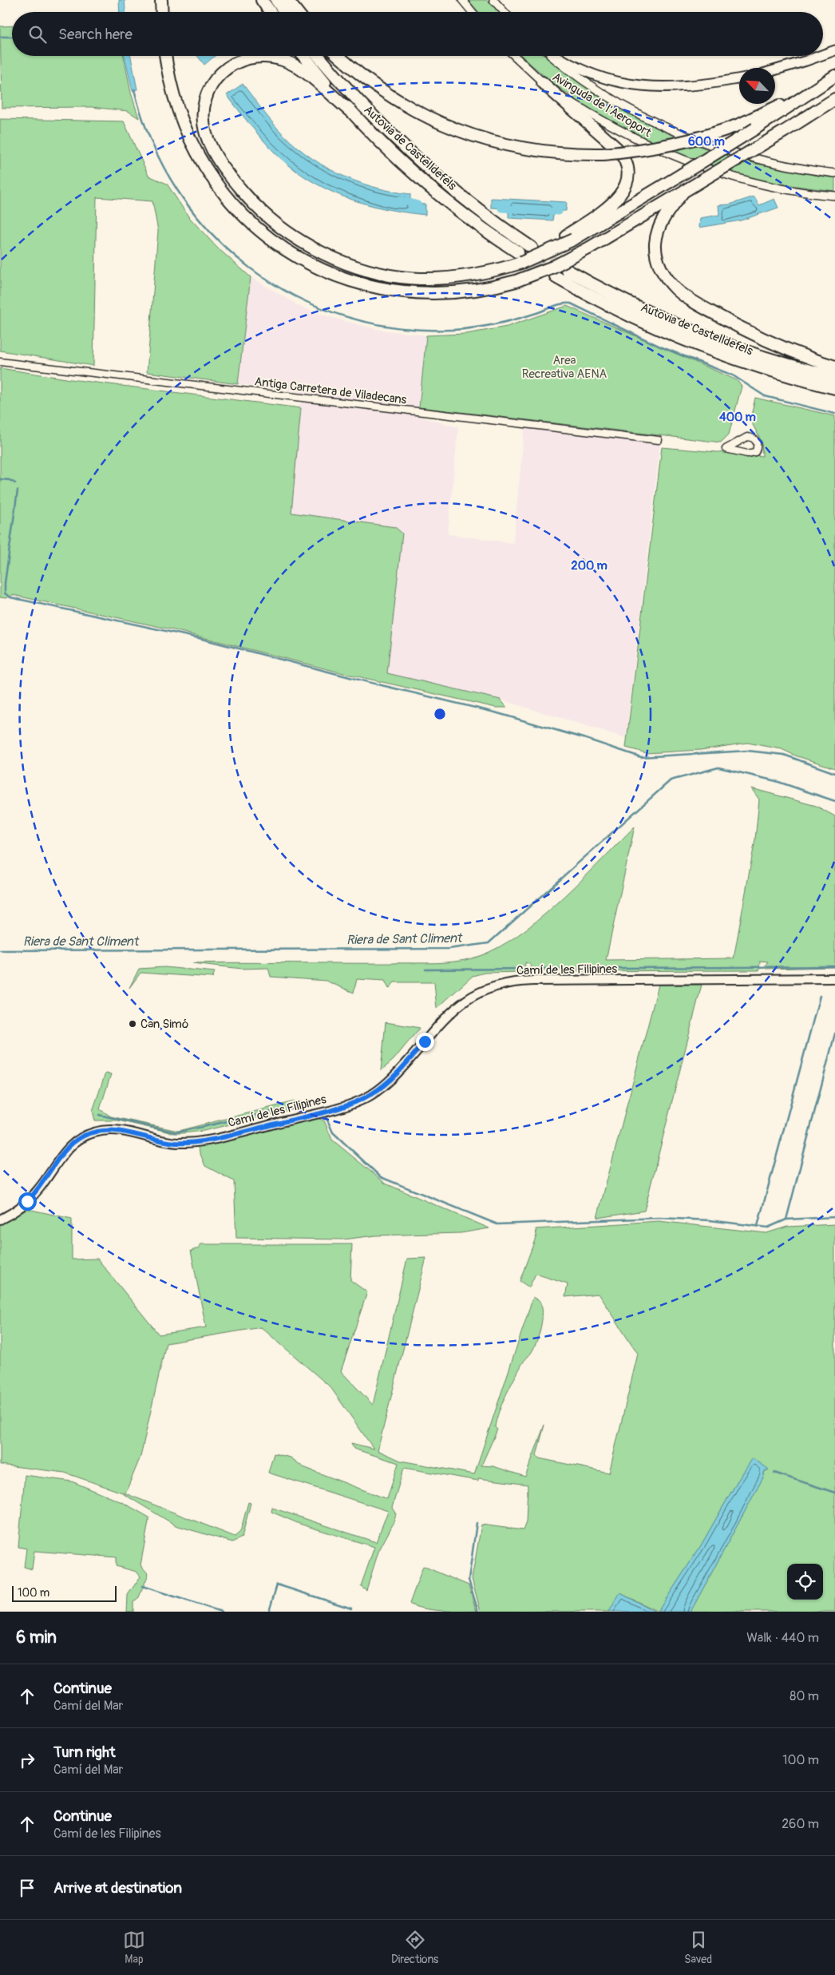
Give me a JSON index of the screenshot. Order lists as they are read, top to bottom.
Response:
{
  "streets": {
    "highway": ["Autovia de Castelldefels"],
    "main road": ["Camí de les Filipines"],
    "street": ["Avinguda de l'Aeroport", "Antiga Carretera de Viladecans"]
  },
  "water": ["Riera de Sant Climent"],
  "parks": ["Area Recreativa AENA"],
  "places": ["Can Simó"],
  "scale_bar": "100 m",
  "north": "top left",
  "page": {
    "search": "Search here",
    "scale": "100 m",
    "heading": ["6 min", "Walk · 440 m"],
    "list": [
      ["Continue", "Camí del Mar", "80 m"],
      ["Turn right", "Camí del Mar", "100 m"],
      ["Continue", "Camí de les Filipines", "260 m"],
      "Arrive at destination"
    ],
    "nav": ["Map", "Directions", "Saved"]
  },
  "rings": ["600 m", "400 m", "200 m"]
}
